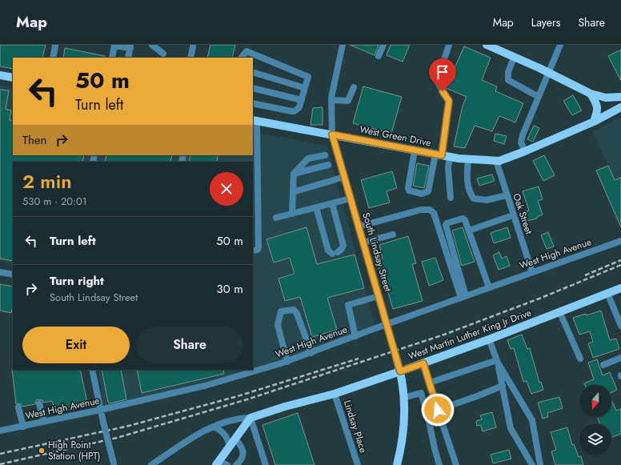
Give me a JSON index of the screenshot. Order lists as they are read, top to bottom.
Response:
{
  "streets": {
    "main road": ["West Green Drive", "South Lindsay Street", "West Martin Luther King Jr Drive"],
    "street": ["Oak Street", "West High Avenue", "Lindsay Place"]
  },
  "crossings": [
    ["West Green Drive", "Oak Street"],
    ["West Green Drive", "South Lindsay Street"],
    ["Oak Street", "West High Avenue"],
    ["South Lindsay Street", "West High Avenue"],
    ["South Lindsay Street", "West Martin Luther King Jr Drive"],
    ["West Martin Luther King Jr Drive", "Lindsay Place"]
  ],
  "places": ["High Point Station (HPT)"],
  "north": "bottom",
  "page": {
    "header": "Map",
    "nav": ["Map", "Layers", "Share"],
    "turn": ["50 m", "Turn left"],
    "then": "Then",
    "heading": ["2 min", "530 m · 20:01"],
    "list": [
      {
        "name": "Turn left",
        "value": "50 m"
      },
      {
        "name": "Turn right",
        "note": "South Lindsay Street",
        "value": "30 m"
      }
    ],
    "buttons": ["Exit", "Share"]
  }
}
